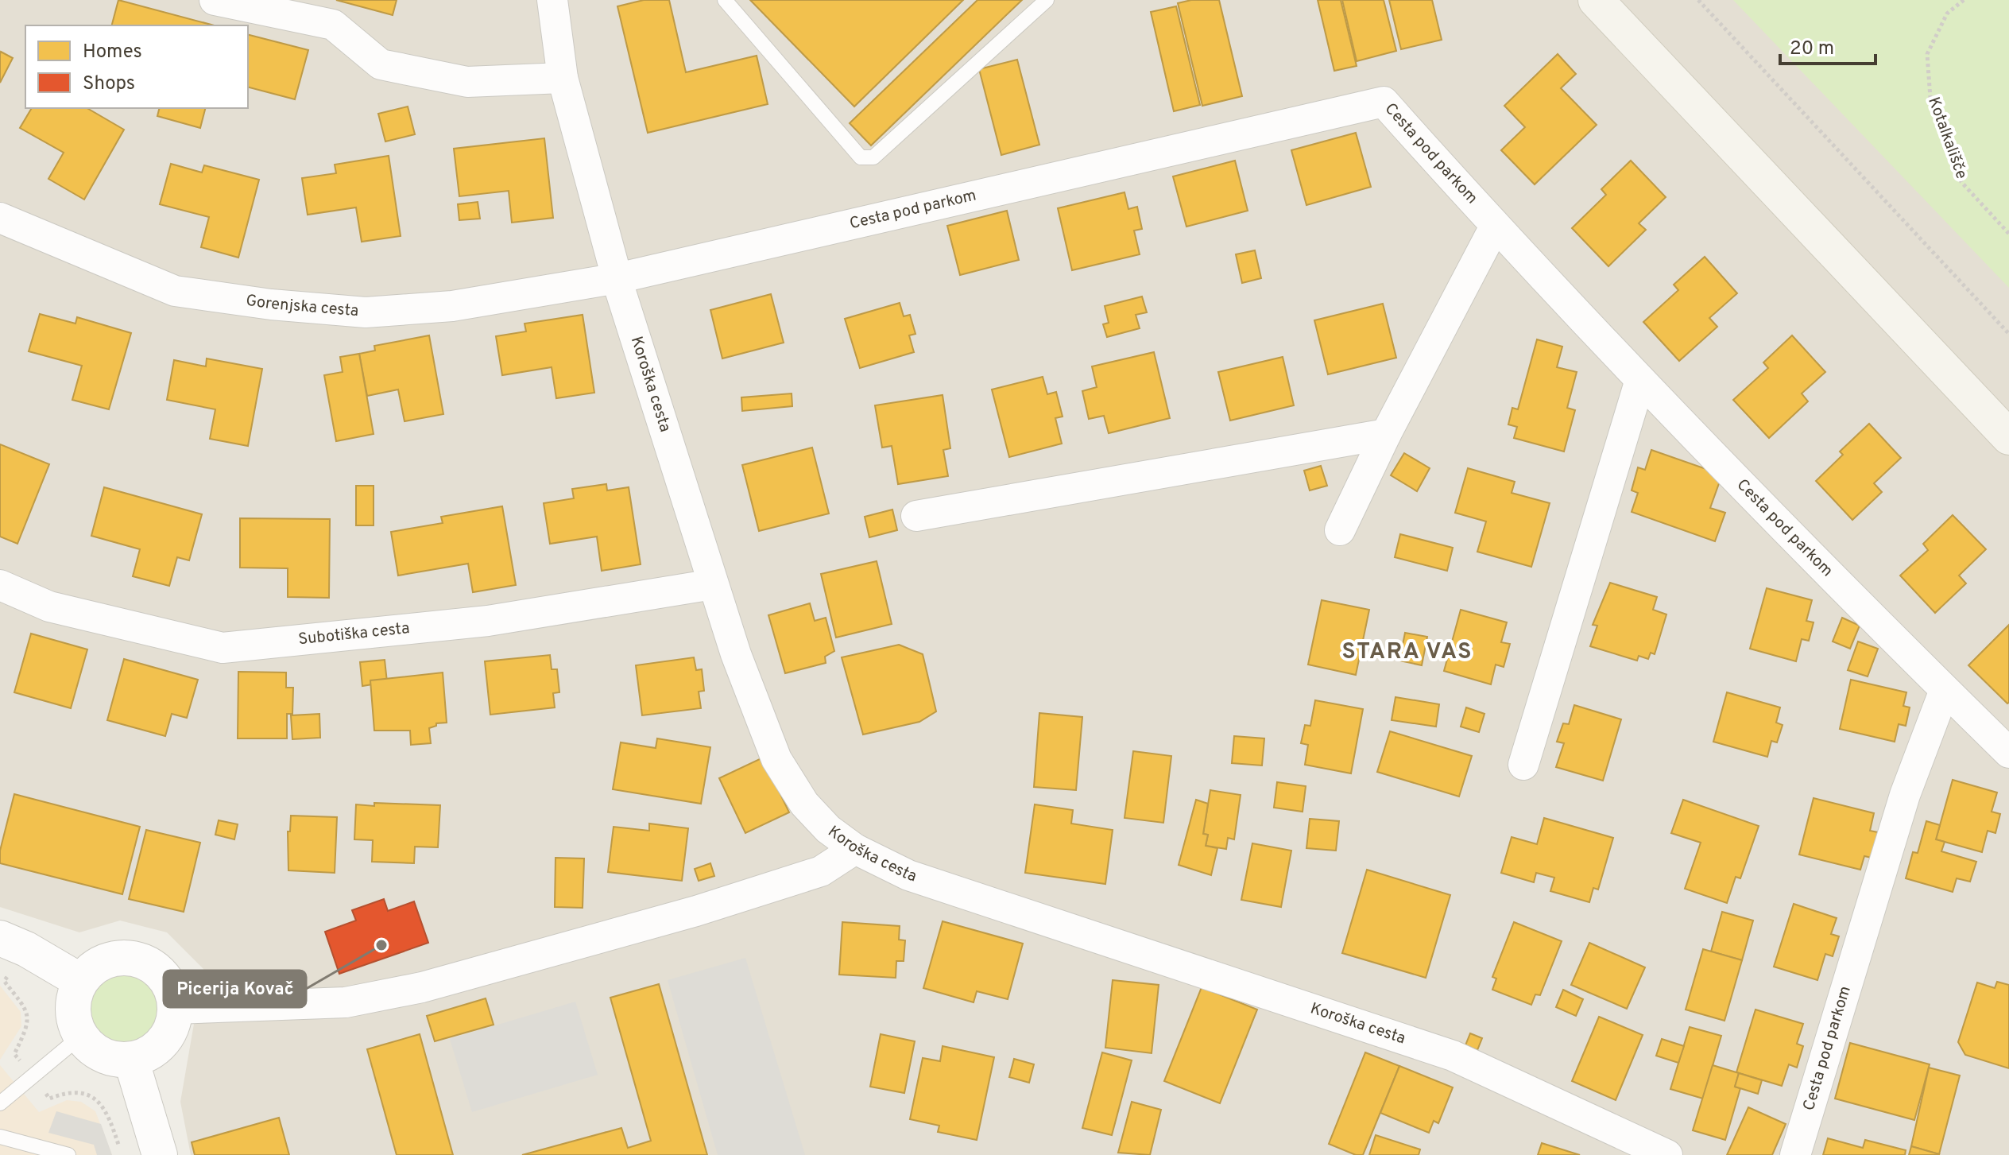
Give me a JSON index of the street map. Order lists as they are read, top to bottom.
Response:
{
  "streets": {
    "street": [
      "Cesta pod parkom",
      "Gorenjska cesta",
      "Koroška cesta",
      "Subotiška cesta"
    ],
    "path": ["Kotalkališče"]
  },
  "crossings": [
    ["Cesta pod parkom", "Gorenjska cesta"],
    ["Cesta pod parkom", "Koroška cesta"],
    ["Gorenjska cesta", "Koroška cesta"],
    ["Koroška cesta", "Subotiška cesta"]
  ],
  "districts": ["STARA VAS"],
  "places": ["Picerija Kovač"],
  "legend": ["Homes", "Shops"],
  "scale_bar": "20 m"
}
